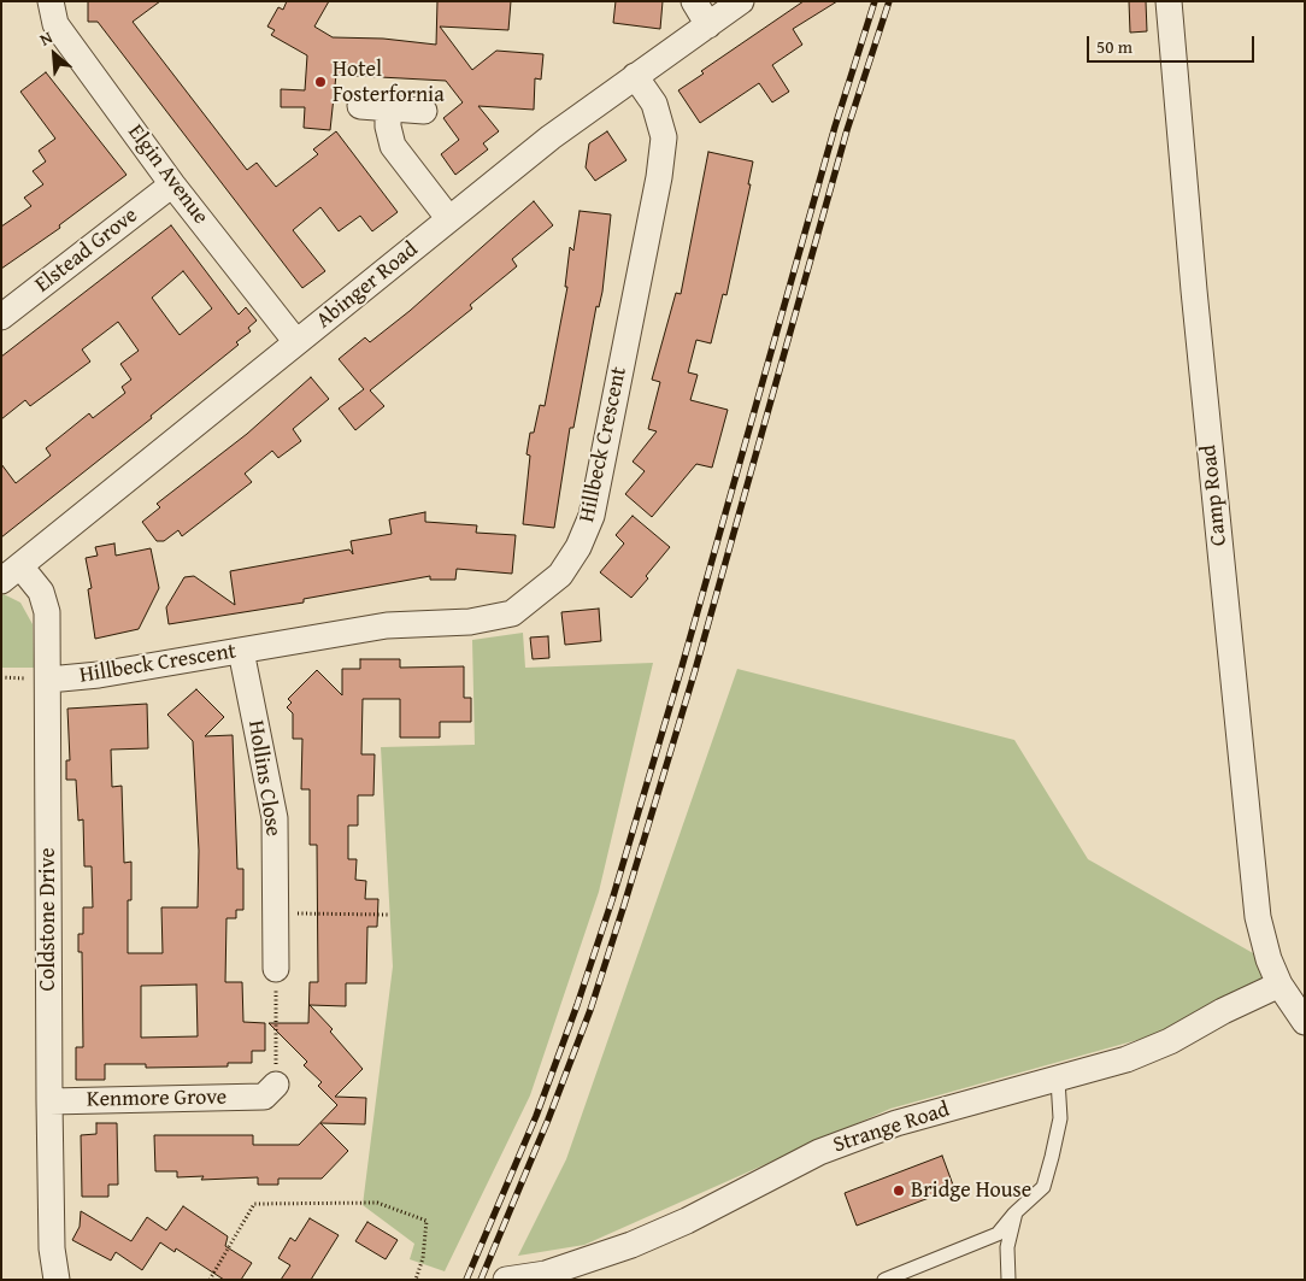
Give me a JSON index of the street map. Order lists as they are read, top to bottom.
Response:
{
  "streets": {
    "street": [
      "Elgin Avenue",
      "Elstead Grove",
      "Abinger Road",
      "Hillbeck Crescent",
      "Camp Road",
      "Hollins Close",
      "Coldstone Drive",
      "Kenmore Grove",
      "Strange Road"
    ]
  },
  "crossings": [
    ["Elgin Avenue", "Elstead Grove"],
    ["Elgin Avenue", "Abinger Road"],
    ["Abinger Road", "Hillbeck Crescent"],
    ["Abinger Road", "Coldstone Drive"],
    ["Hillbeck Crescent", "Hollins Close"],
    ["Hillbeck Crescent", "Coldstone Drive"],
    ["Camp Road", "Strange Road"],
    ["Coldstone Drive", "Kenmore Grove"]
  ],
  "places": ["Hotel Fosterfornia", "Bridge House"],
  "scale_bar": "50 m",
  "north": "top left"
}
